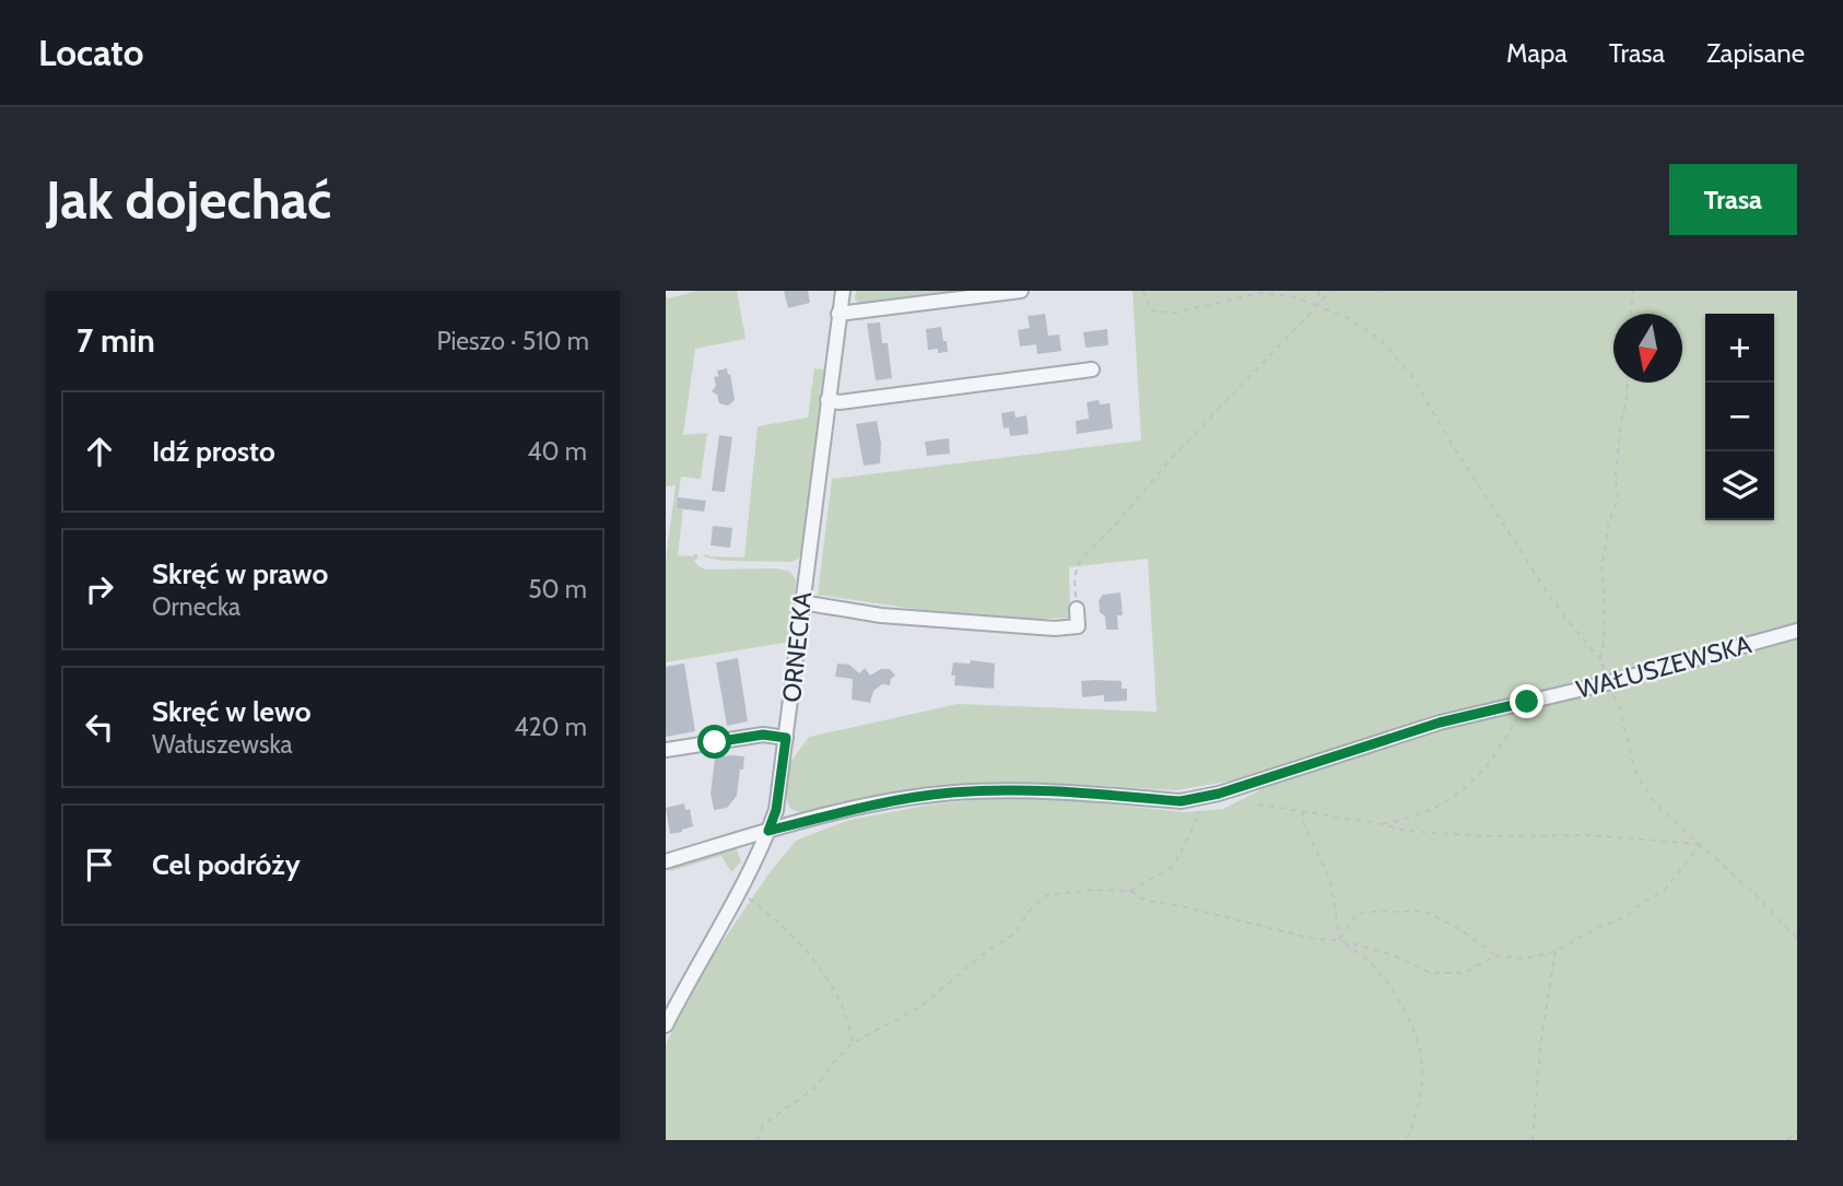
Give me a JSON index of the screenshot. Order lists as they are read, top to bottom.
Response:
{
  "streets": {
    "street": ["ORNECKA", "WAŁUSZEWSKA"]
  },
  "crossings": [
    ["ORNECKA", "WAŁUSZEWSKA"]
  ],
  "north": "bottom",
  "page": {
    "header": "Locato",
    "nav": ["Mapa", "Trasa", "Zapisane"],
    "buttons": "Trasa",
    "title": "Jak dojechać",
    "heading": ["7 min", "Pieszo · 510 m"],
    "map_buttons": ["+", "−"],
    "list": [
      ["Idź prosto", "40 m"],
      ["Skręć w prawo", "Ornecka", "50 m"],
      ["Skręć w lewo", "Wałuszewska", "420 m"],
      "Cel podróży"
    ]
  }
}
